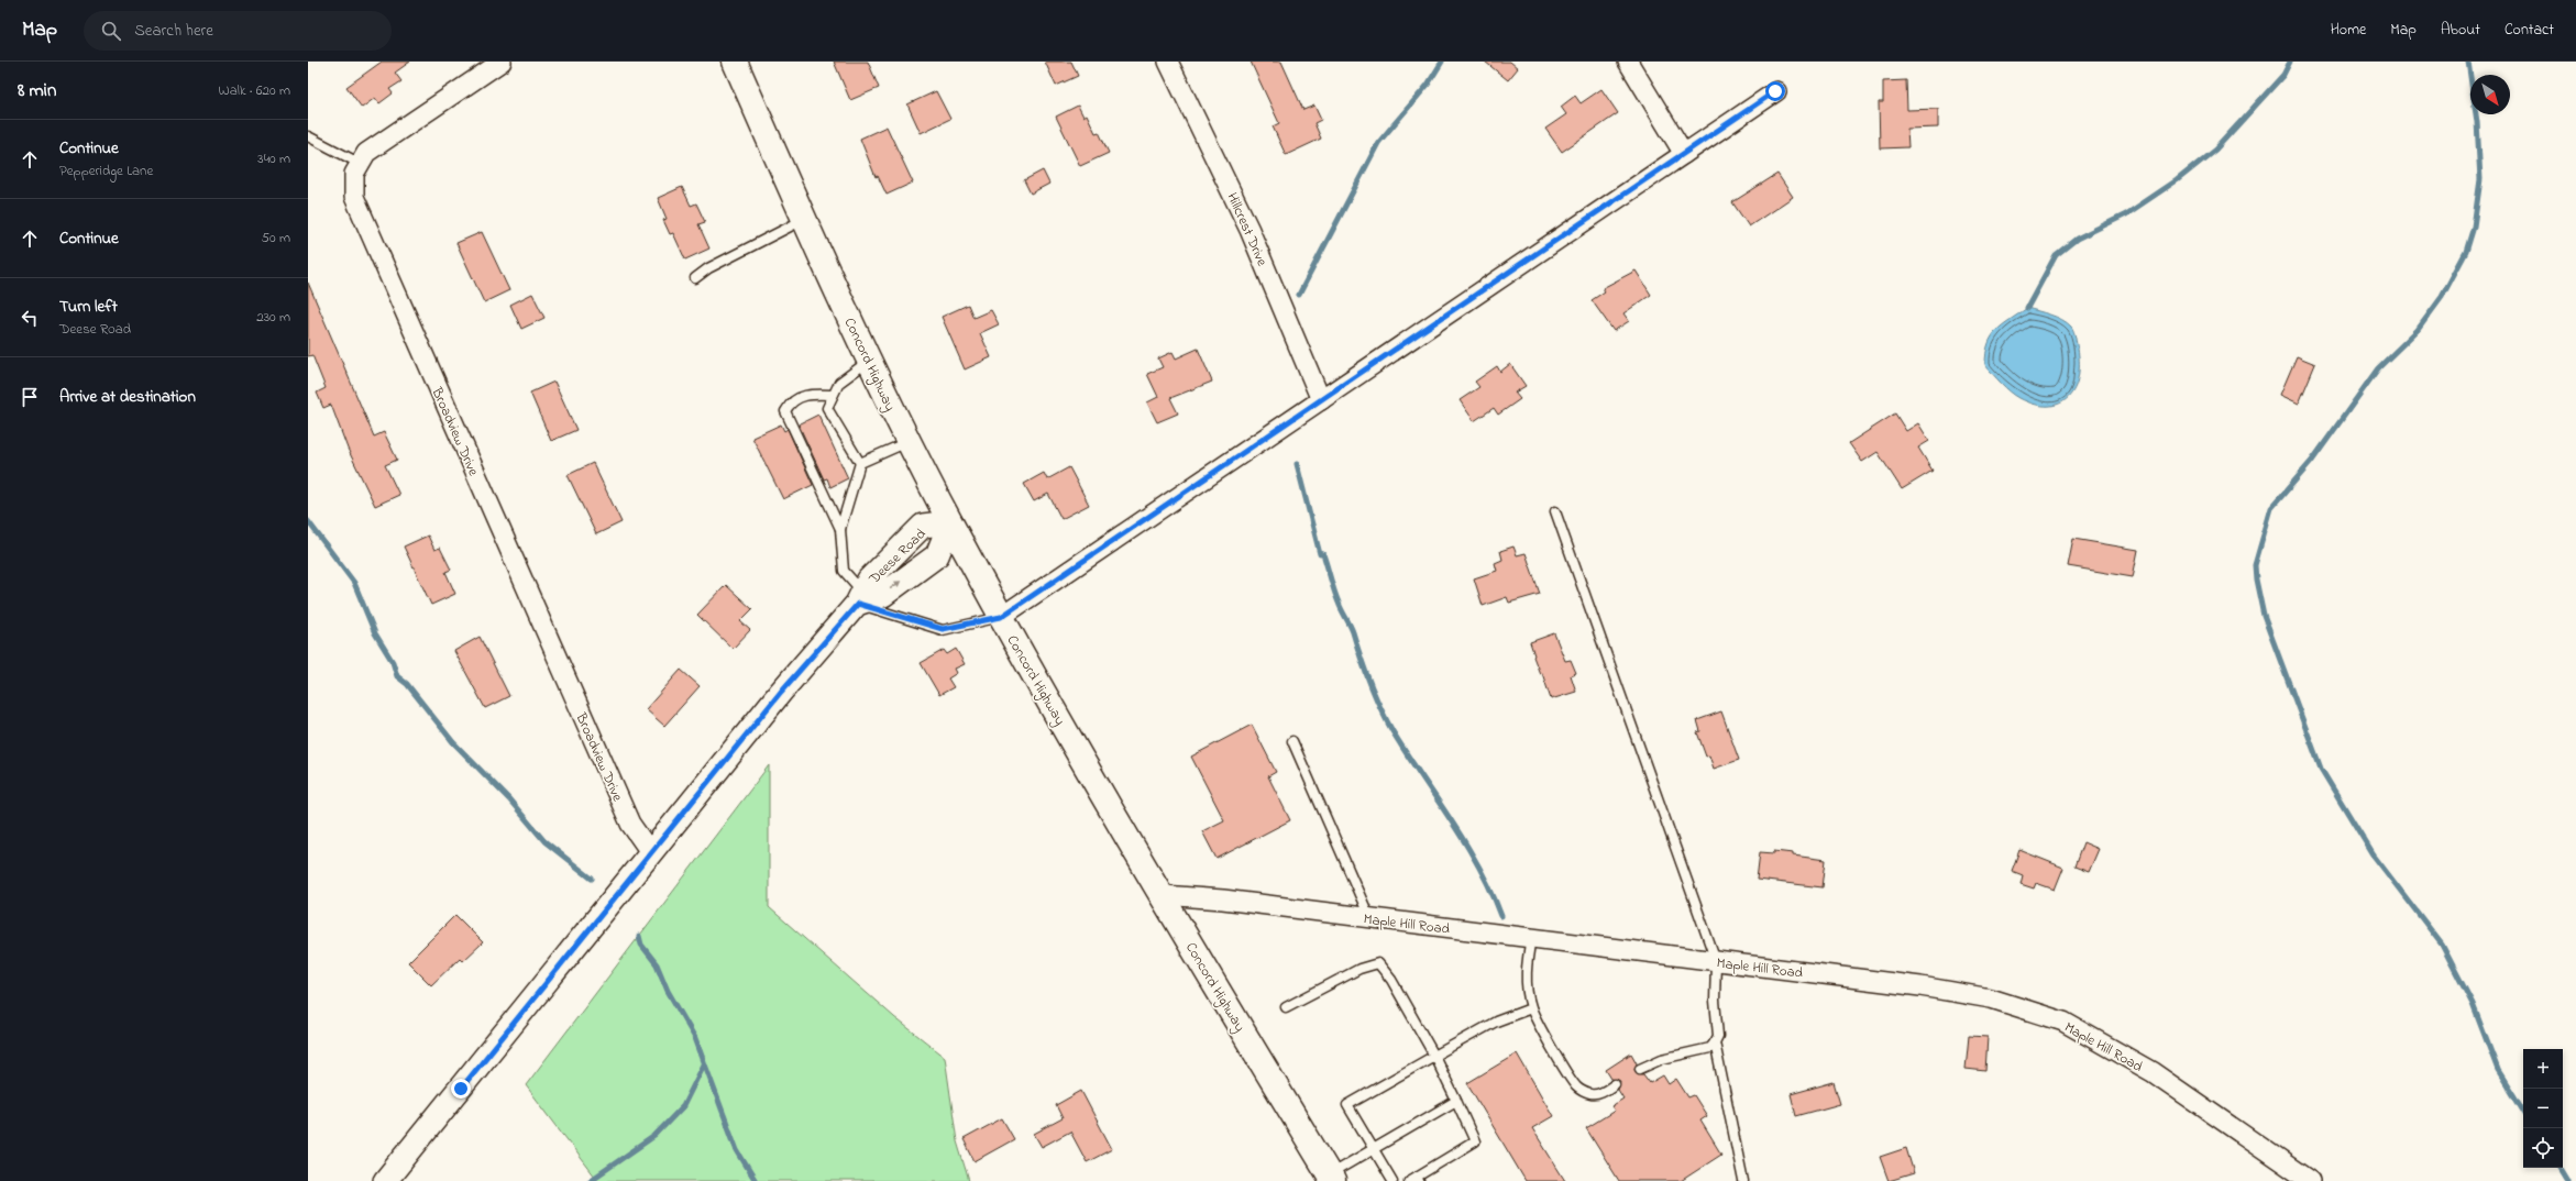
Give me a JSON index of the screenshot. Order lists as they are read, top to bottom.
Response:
{
  "streets": {
    "highway": ["Concord Highway"],
    "street": [
      "Hillcrest Drive",
      "Broadview Drive",
      "Deese Road",
      "Maple Hill Road"
    ]
  },
  "crossings": [
    ["Concord Highway", "Deese Road"],
    ["Concord Highway", "Maple Hill Road"],
    ["Broadview Drive", "Deese Road"]
  ],
  "north": "bottom right",
  "page": {
    "header": "Map",
    "search": "Search here",
    "nav": [
      "Home",
      "Map",
      "About",
      "Contact"
    ],
    "heading": ["8 min", "Walk · 620 m"],
    "list": [
      ["Continue", "Pepperidge Lane", "340 m"],
      ["Continue", "50 m"],
      ["Turn left", "Deese Road", "230 m"],
      "Arrive at destination"
    ],
    "map_buttons": ["+", "−"]
  }
}
